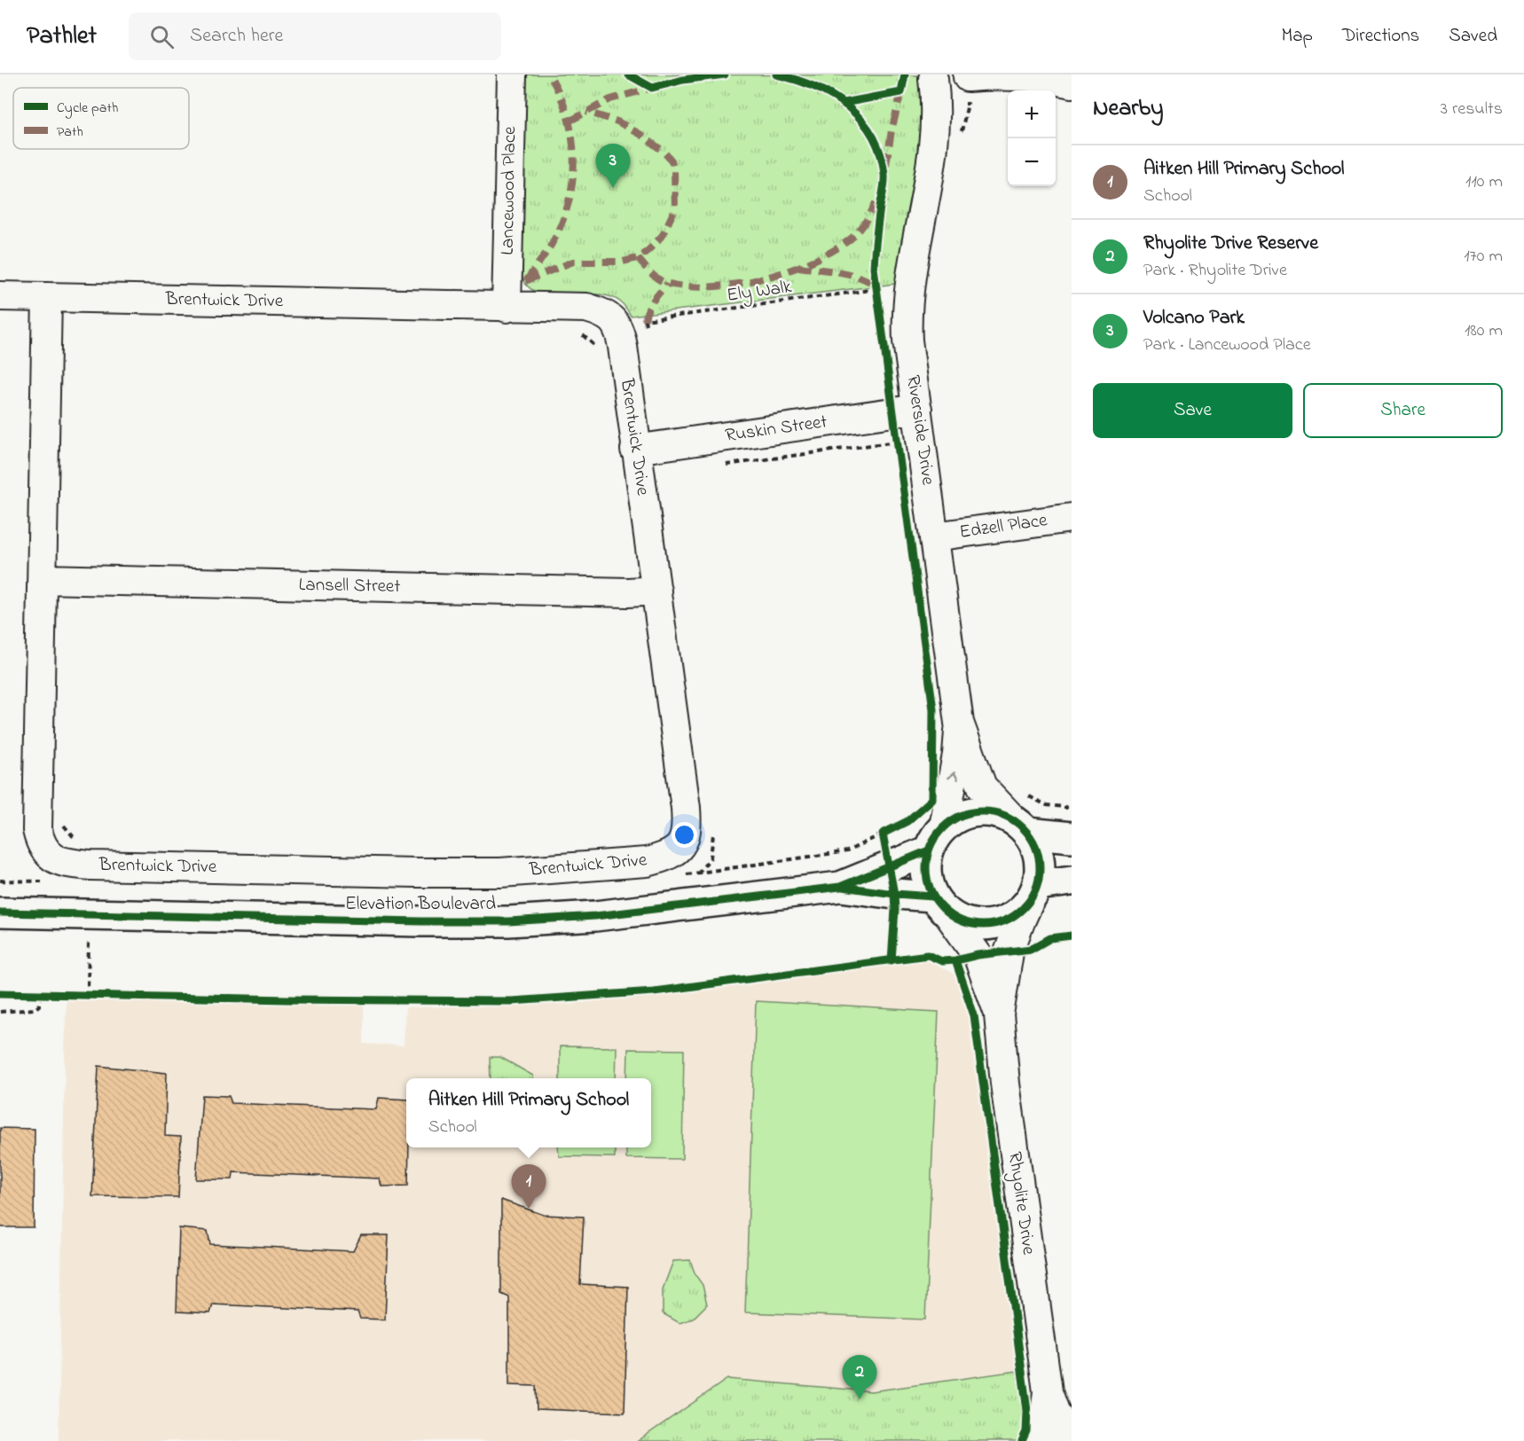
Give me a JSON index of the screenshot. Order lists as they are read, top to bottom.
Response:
{
  "streets": {
    "street": [
      "Lancewood Place",
      "Brentwick Drive",
      "Ruskin Street",
      "Riverside Drive",
      "Edzell Place",
      "Lansell Street",
      "Elevation Boulevard",
      "Rhyolite Drive"
    ],
    "path": ["Ely Walk"]
  },
  "crossings": [
    ["Lancewood Place", "Brentwick Drive"],
    ["Brentwick Drive", "Ruskin Street"],
    ["Brentwick Drive", "Lansell Street"],
    ["Ruskin Street", "Riverside Drive"],
    ["Riverside Drive", "Edzell Place"],
    ["Riverside Drive", "Elevation Boulevard"],
    ["Riverside Drive", "Rhyolite Drive"],
    ["Elevation Boulevard", "Rhyolite Drive"]
  ],
  "legend": ["Cycle path", "Path"],
  "page": {
    "header": "Pathlet",
    "search": "Search here",
    "nav": ["Map", "Directions", "Saved"],
    "heading": ["Nearby", "3 results"],
    "map_buttons": ["+", "−"],
    "pins": ["3", "1", "2"],
    "list": [
      {
        "mark": "1",
        "name": "Aitken Hill Primary School",
        "note": "School",
        "value": "110 m"
      },
      {
        "mark": "2",
        "name": "Rhyolite Drive Reserve",
        "note": "Park · Rhyolite Drive",
        "value": "170 m"
      },
      {
        "mark": "3",
        "name": "Volcano Park",
        "note": "Park · Lancewood Place",
        "value": "180 m"
      }
    ],
    "buttons": ["Save", "Share"],
    "popup": ["Aitken Hill Primary School", "School"]
  }
}
